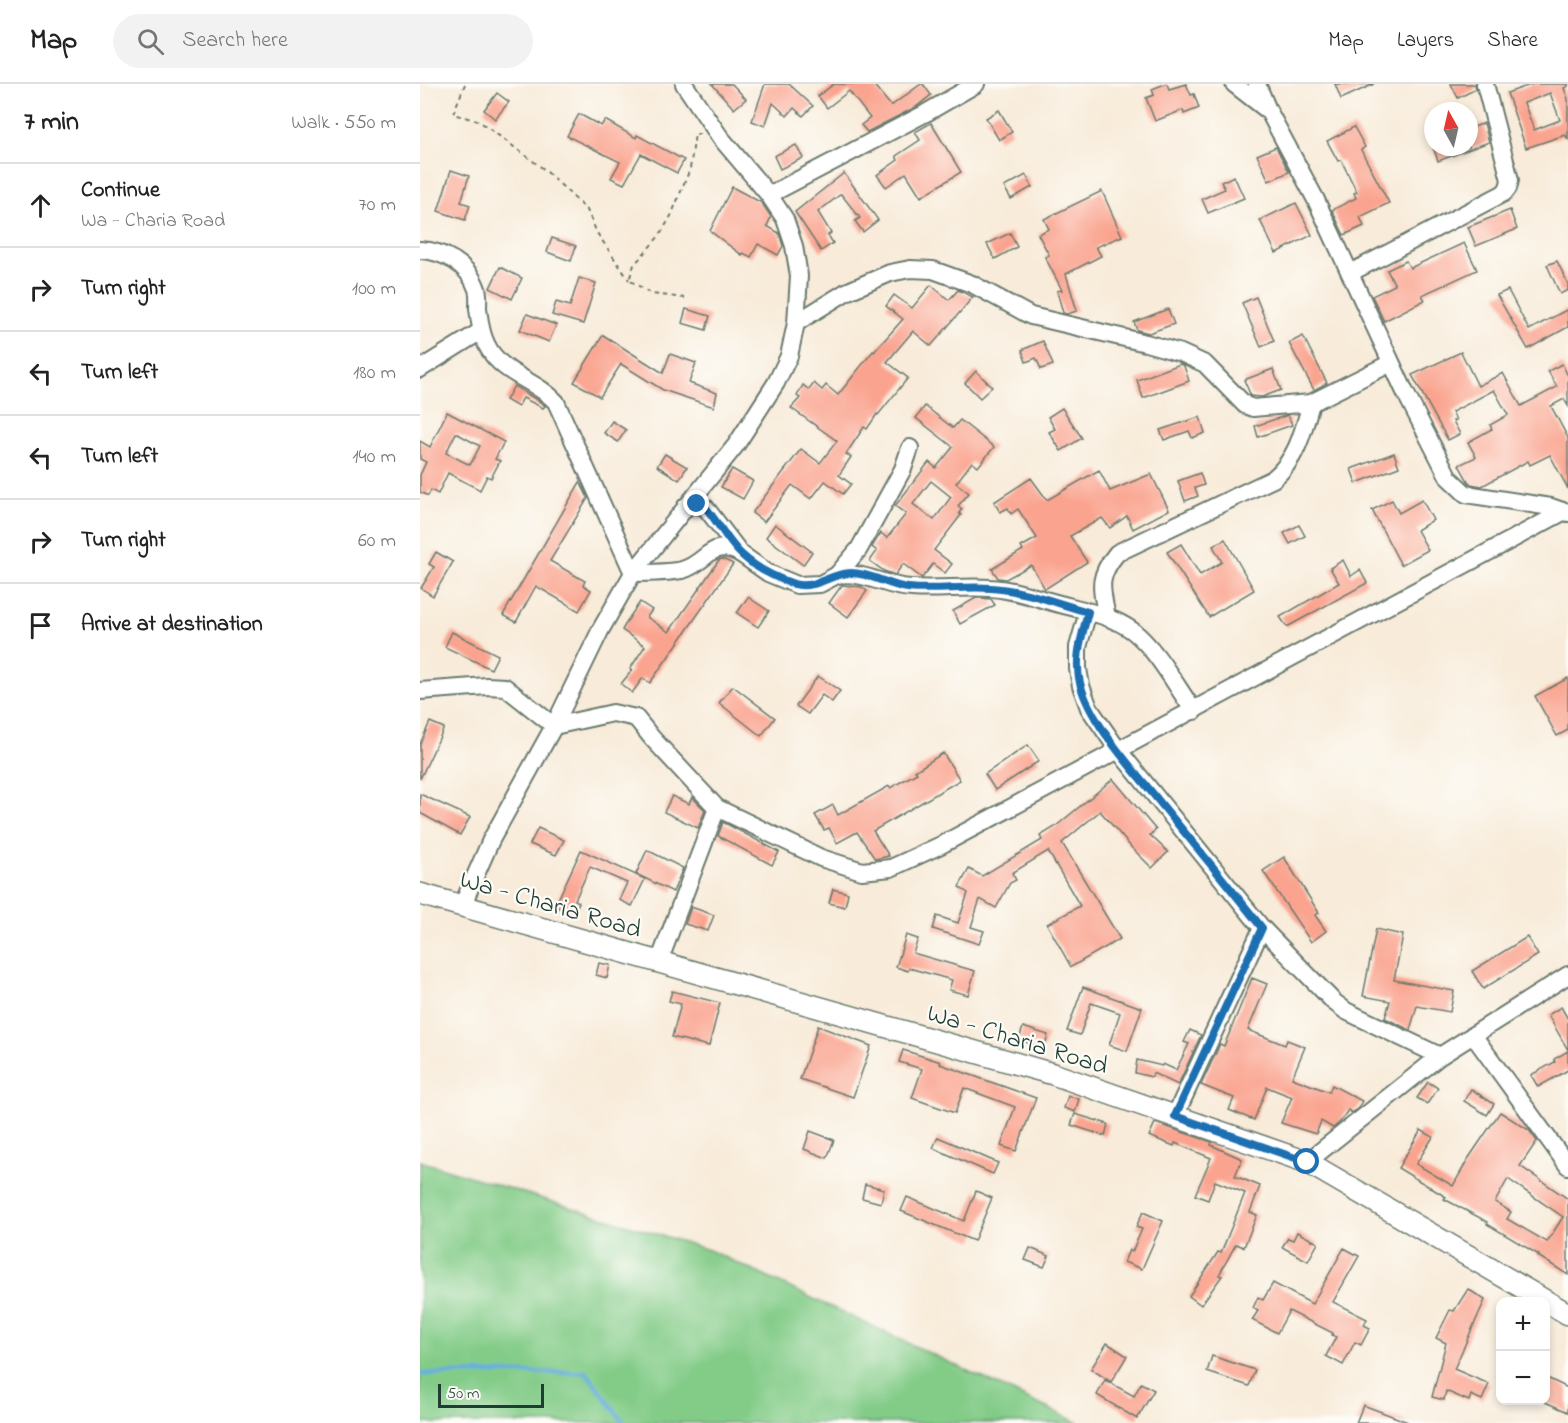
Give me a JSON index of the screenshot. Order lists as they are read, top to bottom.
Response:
{
  "streets": {
    "street": ["Wa - Charia Road"]
  },
  "scale_bar": "50 m",
  "north": "top",
  "page": {
    "header": "Map",
    "search": "Search here",
    "nav": ["Map", "Layers", "Share"],
    "heading": ["7 min", "Walk · 550 m"],
    "list": [
      ["Continue", "Wa - Charia Road", "70 m"],
      ["Turn right", "100 m"],
      ["Turn left", "180 m"],
      ["Turn left", "140 m"],
      ["Turn right", "60 m"],
      "Arrive at destination"
    ],
    "map_buttons": ["+", "−"],
    "scale": "50 m"
  }
}
